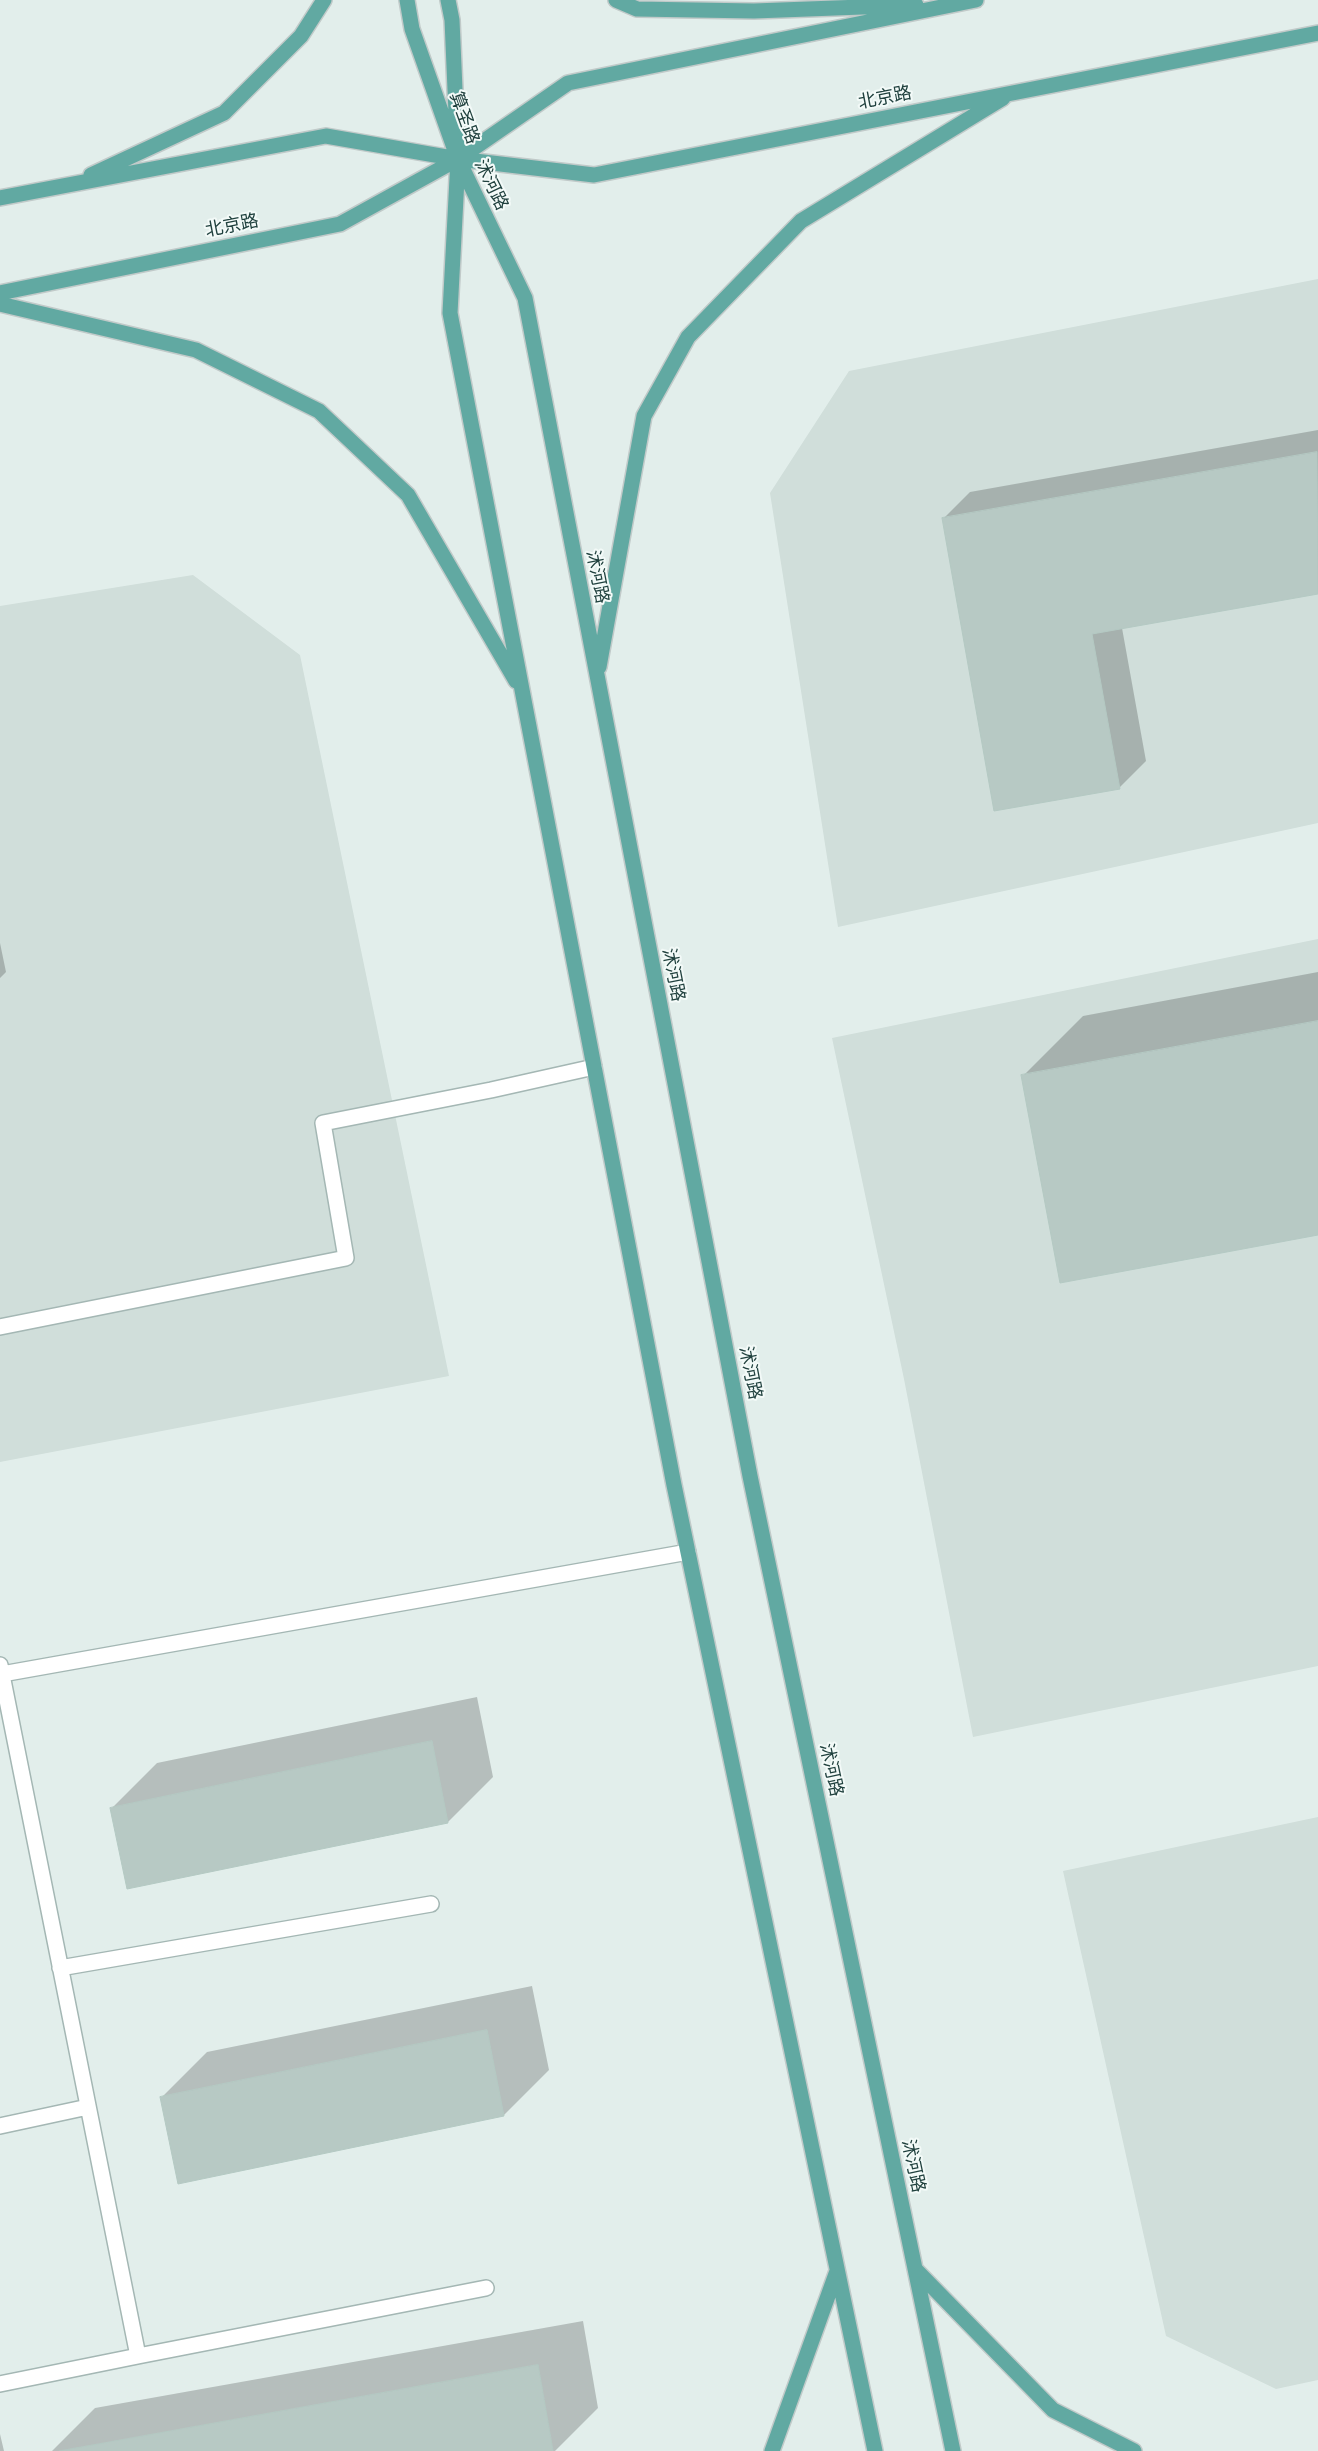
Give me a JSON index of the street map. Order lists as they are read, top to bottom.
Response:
{
  "streets": {
    "main road": ["北京路", "算圣路", "沭河路"]
  },
  "crossings": [
    ["北京路", "算圣路"],
    ["北京路", "沭河路"],
    ["算圣路", "沭河路"]
  ]
}
